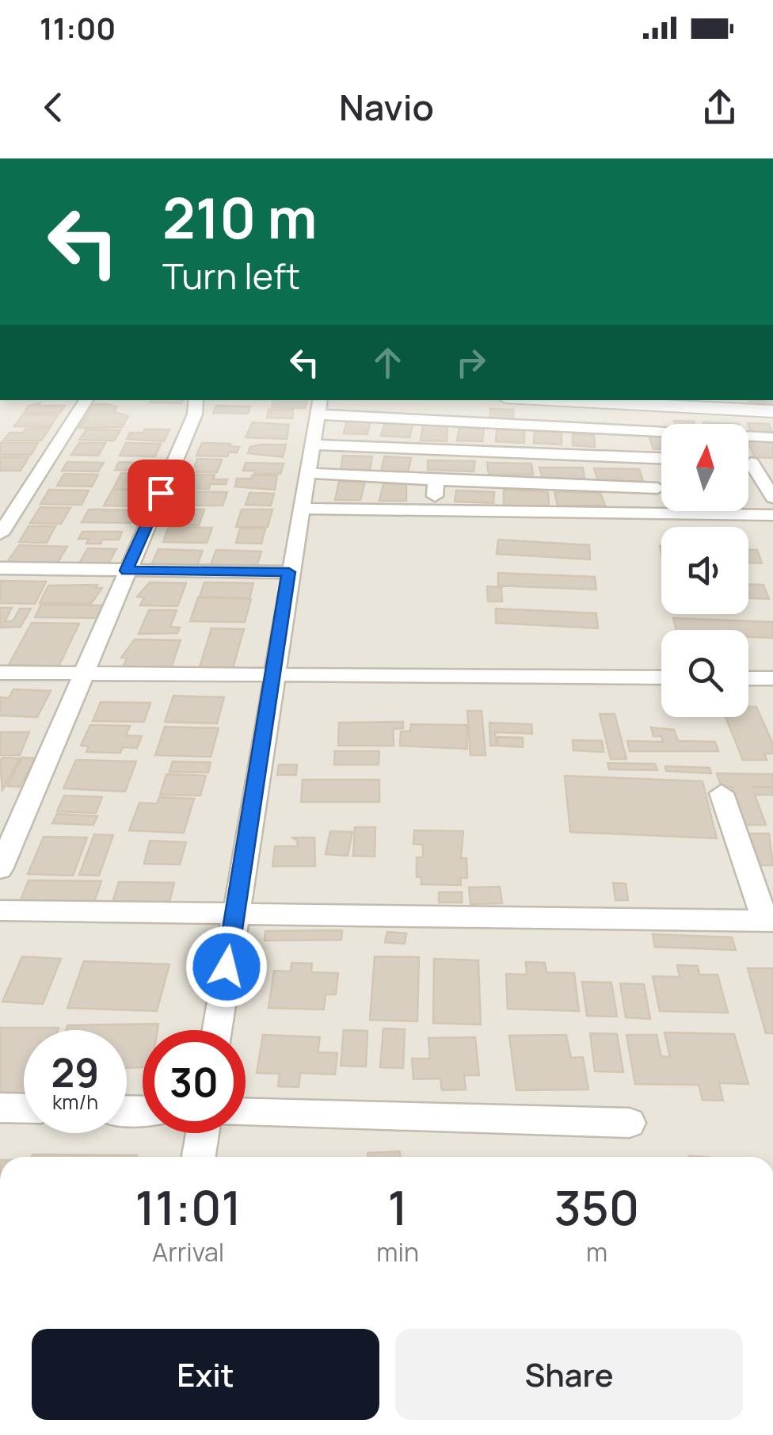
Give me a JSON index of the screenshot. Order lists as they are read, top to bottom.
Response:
{
  "north": "top",
  "page": {
    "status": "11:00",
    "header": "Navio",
    "turn": ["210 m", "Turn left"],
    "speed": "29 km/h",
    "limit": "30",
    "eta": [
      "11:01",
      "Arrival",
      "1",
      "min",
      "350",
      "m"
    ],
    "buttons": ["Exit", "Share"]
  }
}
